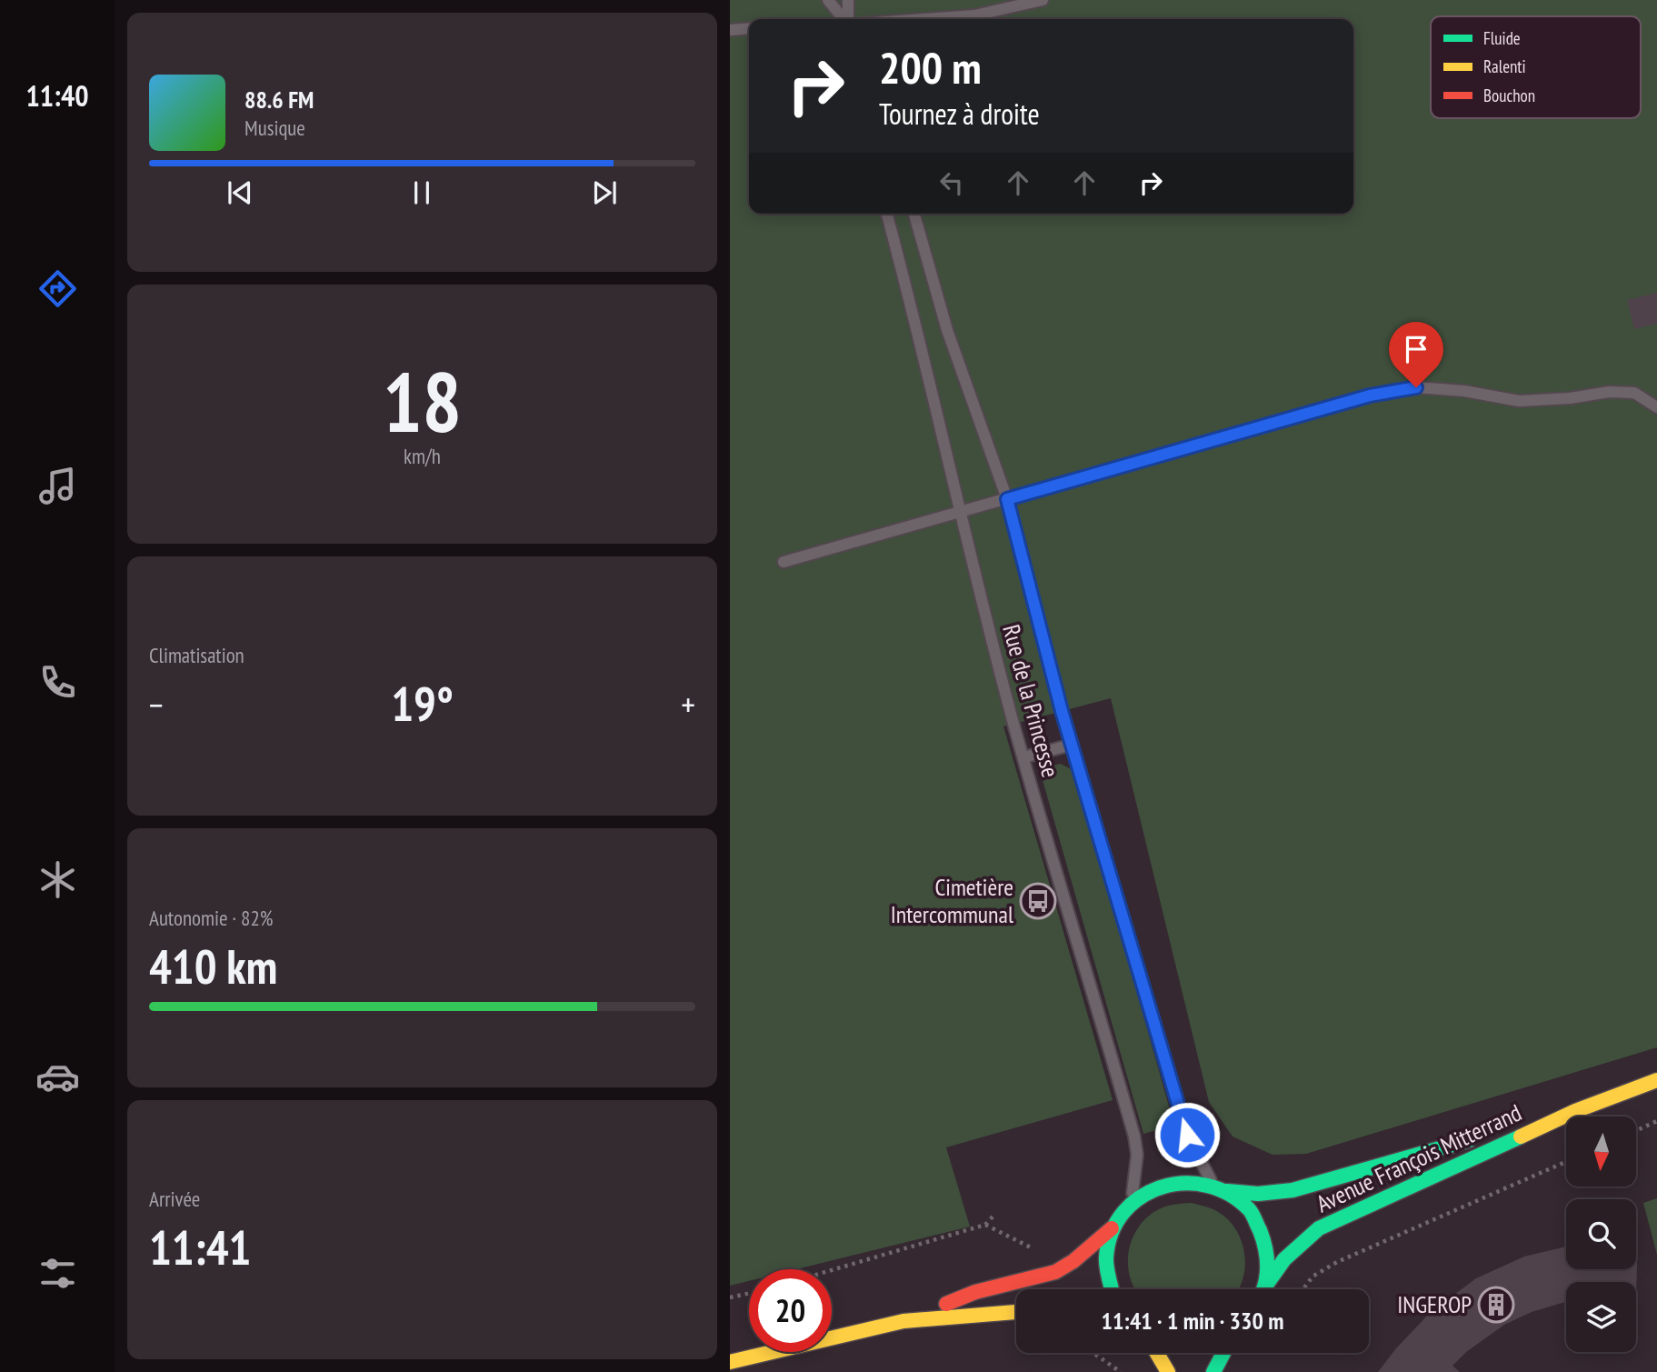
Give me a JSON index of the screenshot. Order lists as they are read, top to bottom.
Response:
{
  "streets": {
    "main road": ["Avenue François Mitterrand"],
    "lane": ["Rue de la Princesse"]
  },
  "crossings": [
    ["Rue de la Princesse", "Avenue François Mitterrand"]
  ],
  "places": {
    "bus stop": ["Cimetière Intercommunal"],
    "building": ["INGEROP"]
  },
  "legend": ["Fluide", "Ralenti", "Bouchon"],
  "north": "bottom",
  "page": {
    "tabs": "11:40",
    "turn": ["200 m", "Tournez à droite"],
    "song": ["88.6 FM", "Musique"],
    "tile": [
      ["18", "km/h"],
      "Climatisation",
      ["Autonomie · 82%", "410 km"],
      ["Arrivée", "11:41"]
    ],
    "heat": ["−", "19°", "+"],
    "limit": "20",
    "trip": "11:41 · 1 min · 330 m"
  }
}
